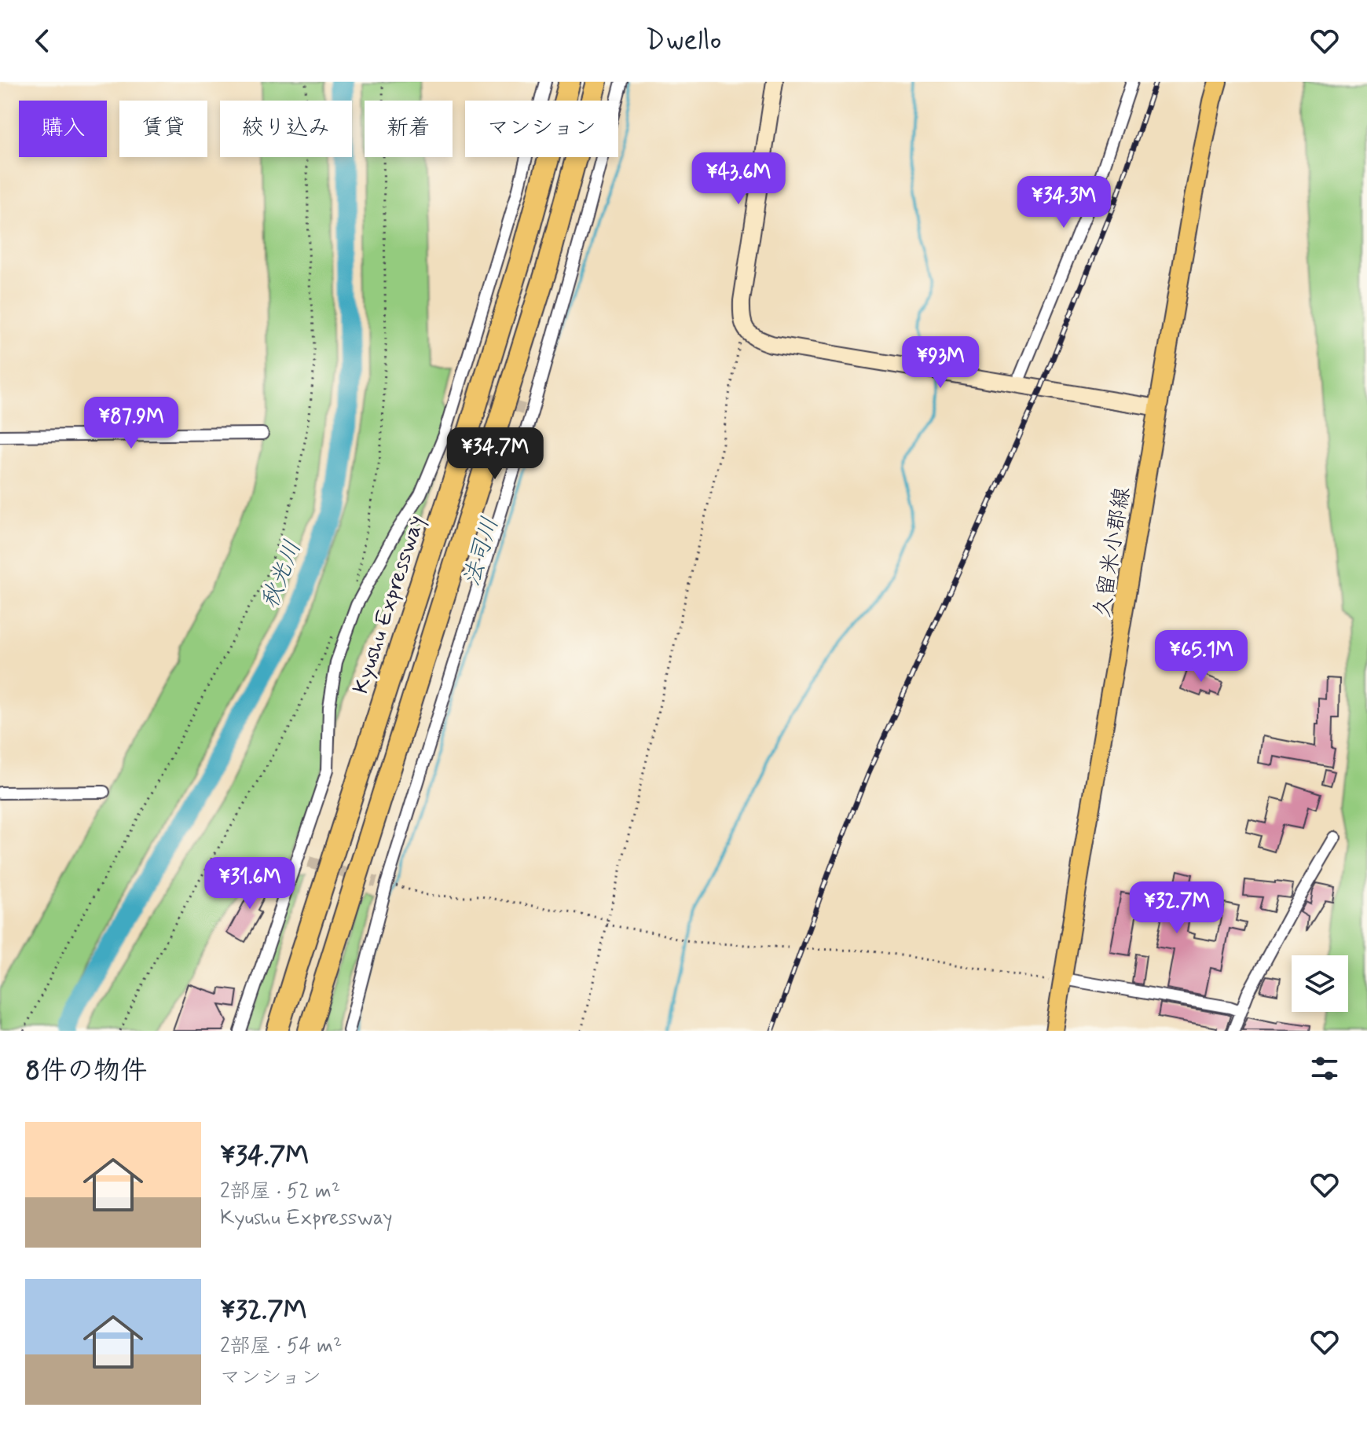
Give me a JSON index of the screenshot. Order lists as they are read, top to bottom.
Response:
{
  "streets": {
    "highway": ["Kyushu Expressway"],
    "main road": ["久留米小郡線"]
  },
  "water": ["法司川", "秋光川"],
  "page": {
    "header": "Dwello",
    "chip": [
      "購入",
      "賃貸",
      "絞り込み",
      "新着",
      "マンション"
    ],
    "price": [
      "¥43.6M",
      "¥34.3M",
      "¥93M",
      "¥87.9M",
      "¥34.7M",
      "¥65.1M",
      "¥31.6M",
      "¥32.7M"
    ],
    "heading": "8件の物件",
    "list": [
      {
        "name": "¥34.7M",
        "note": "2部屋 · 52 m² · Kyushu Expressway"
      },
      {
        "name": "¥32.7M",
        "note": "2部屋 · 54 m² · マンション"
      }
    ]
  }
}
